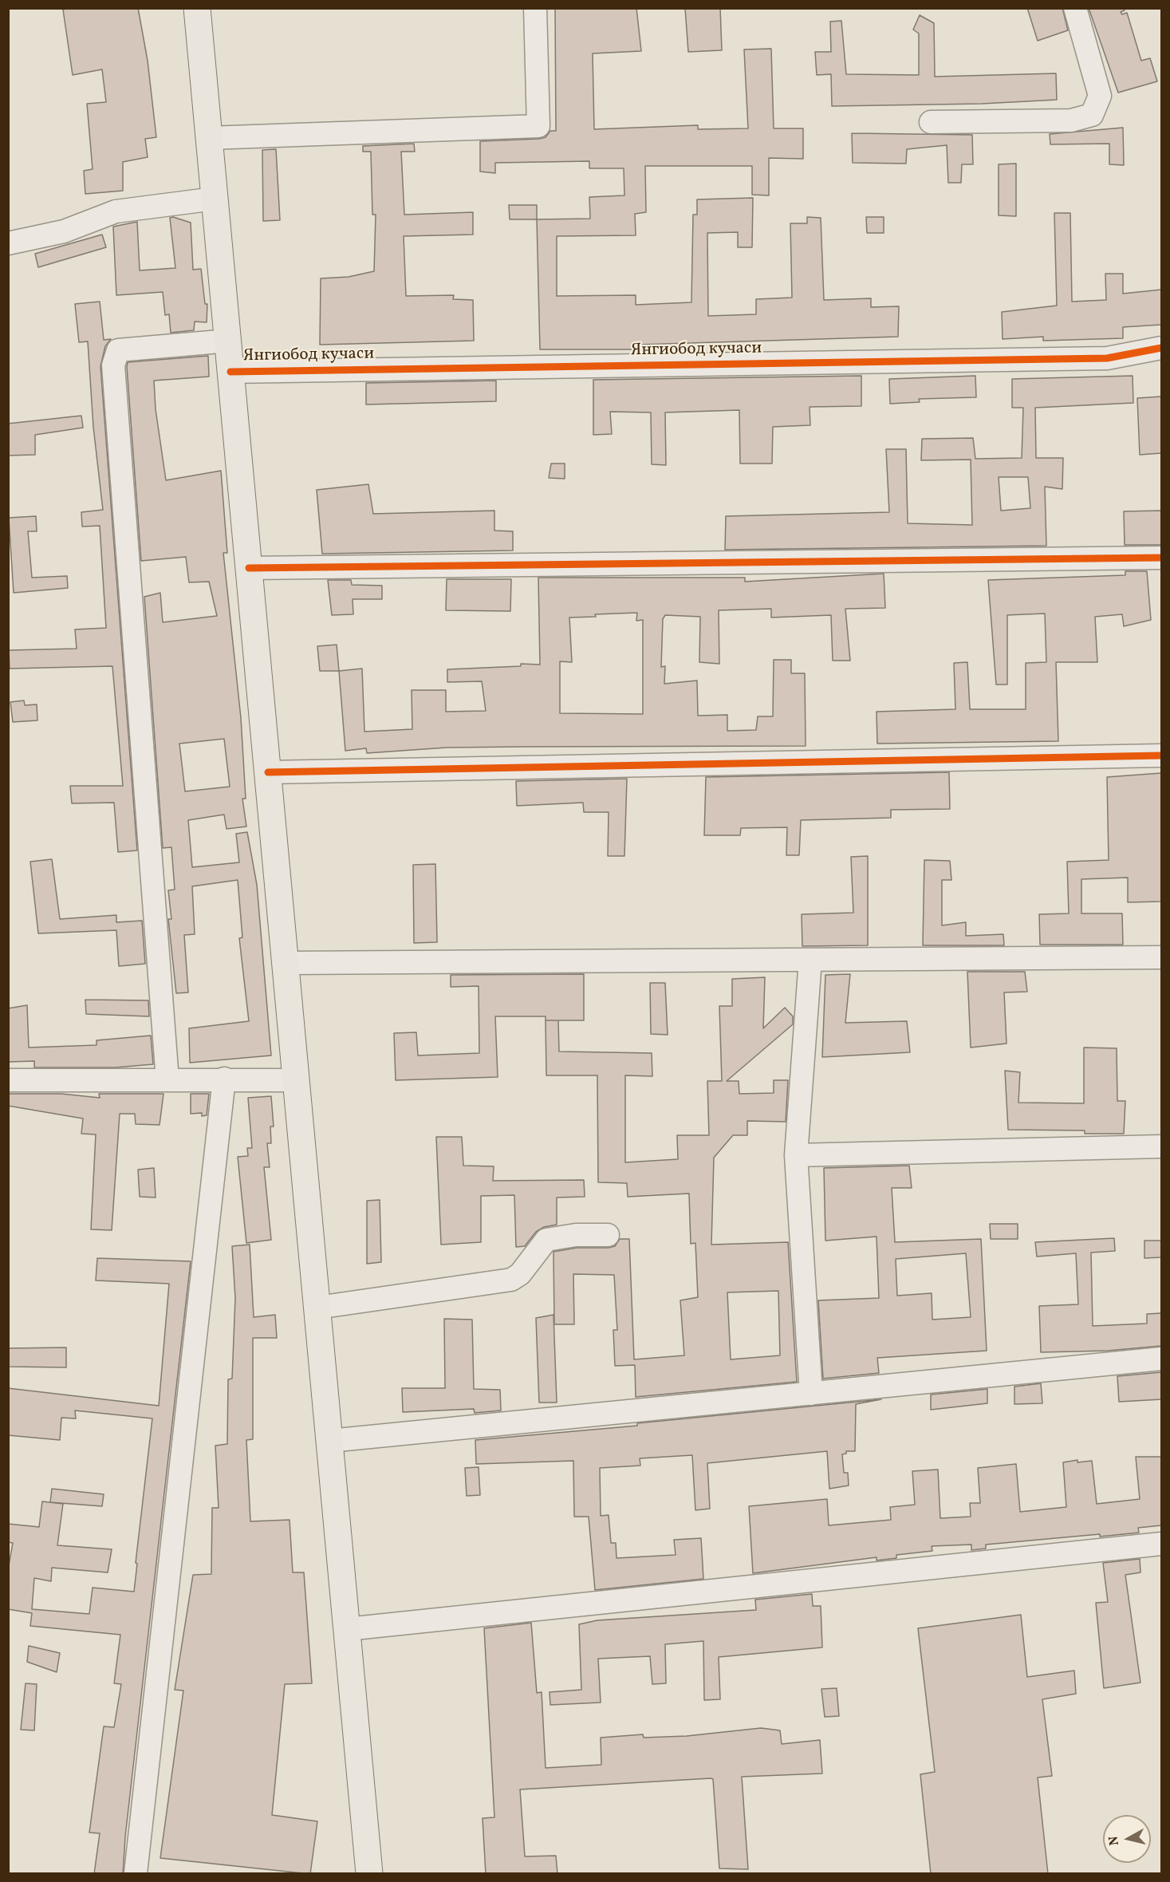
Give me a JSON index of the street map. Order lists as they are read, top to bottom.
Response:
{
  "streets": {
    "street": ["Янгиобод кучаси"]
  },
  "north": "left"
}
